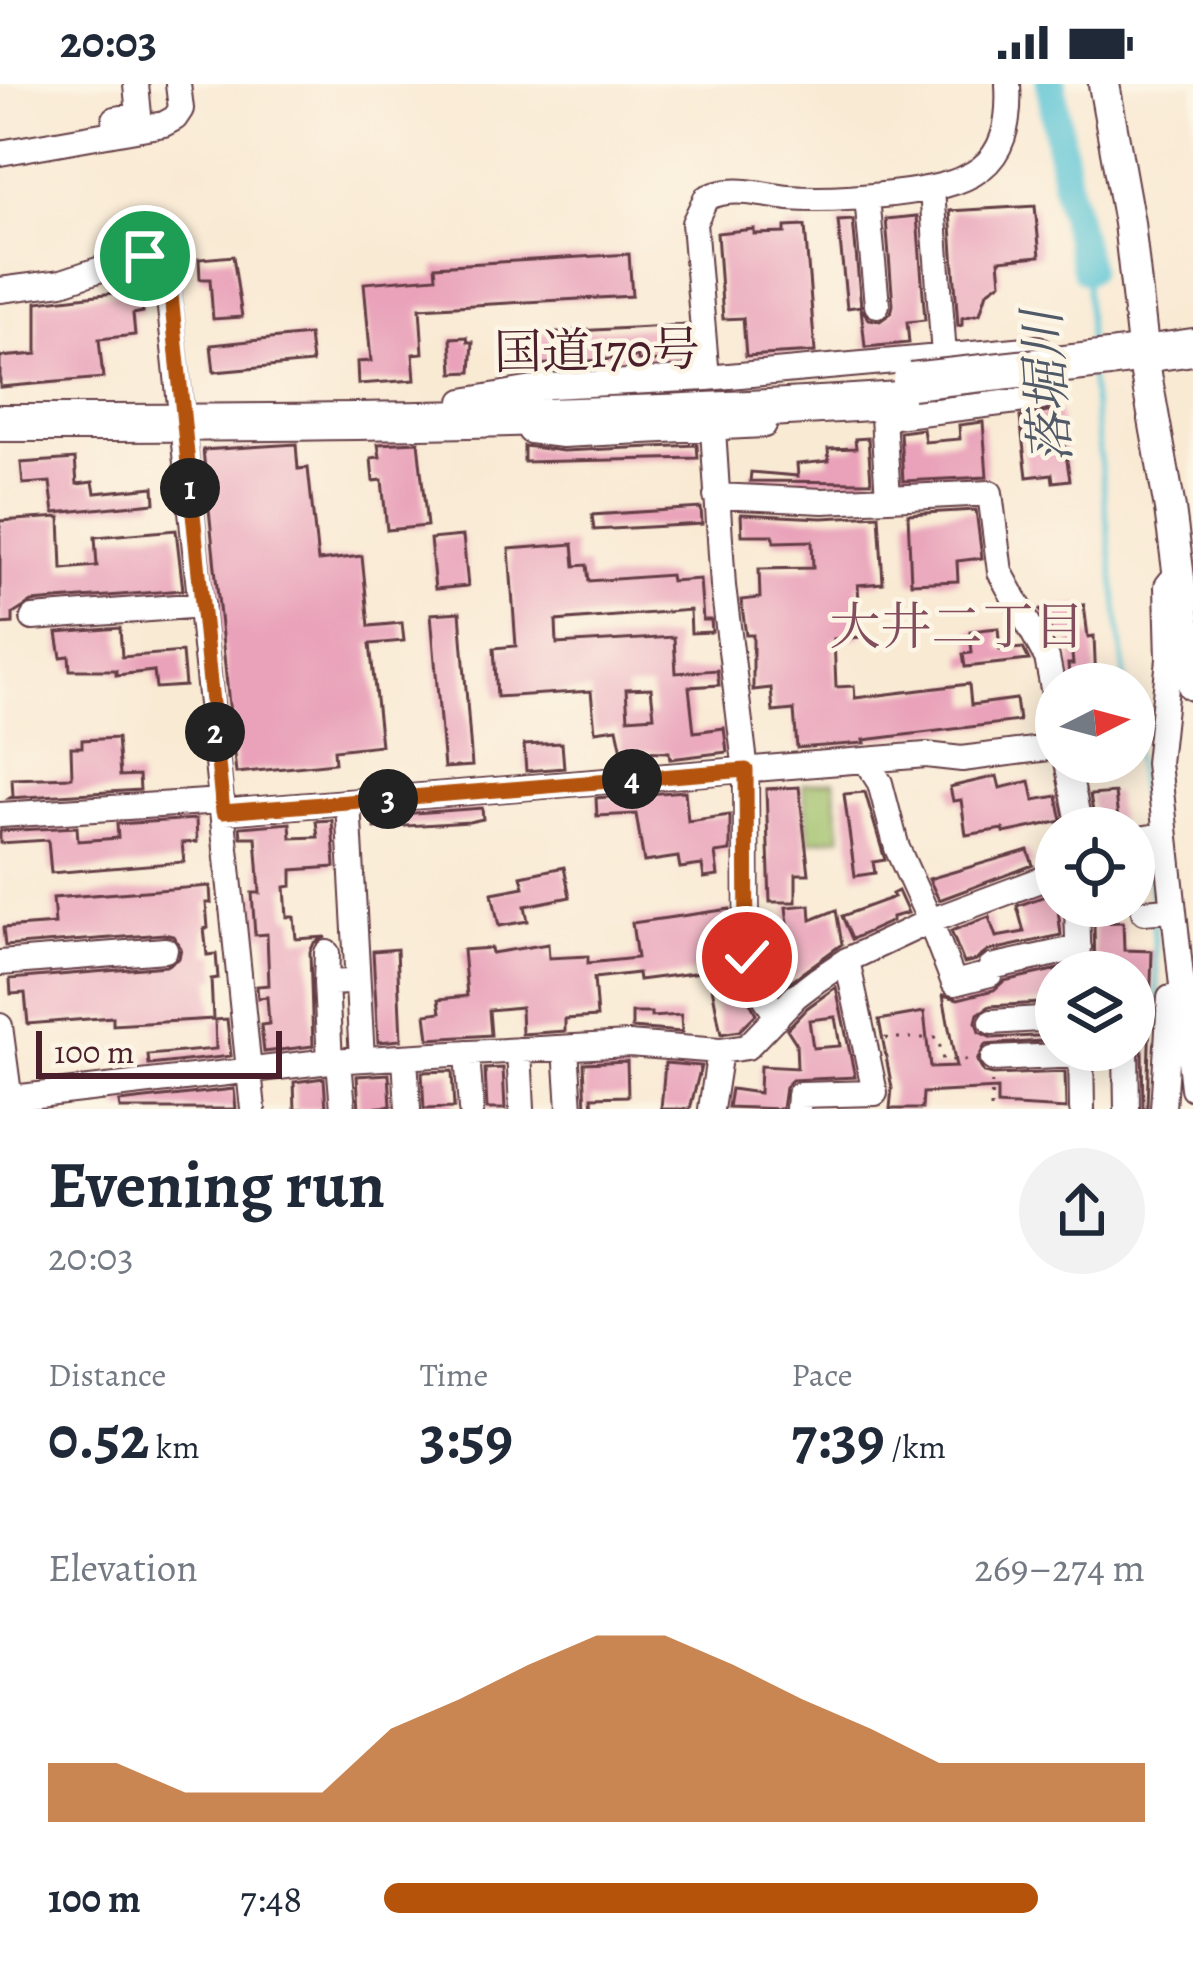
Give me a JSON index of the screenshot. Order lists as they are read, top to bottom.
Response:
{
  "streets": {
    "highway": ["国道170号"]
  },
  "districts": ["大井二丁目"],
  "water": ["落堀川"],
  "scale_bar": "100 m",
  "north": "right",
  "page": {
    "status": "20:03",
    "pins": [
      "1",
      "2",
      "4",
      "3"
    ],
    "scale": "100 m",
    "heading": ["Evening run", "20:03"],
    "stats": [
      ["Distance", "0.52 km"],
      ["Time", "3:59"],
      ["Pace", "7:39 /km"]
    ],
    "chart": ["Elevation", "269–274 m"],
    "list": [
      {
        "name": "100 m",
        "note": "7:48"
      }
    ]
  }
}
